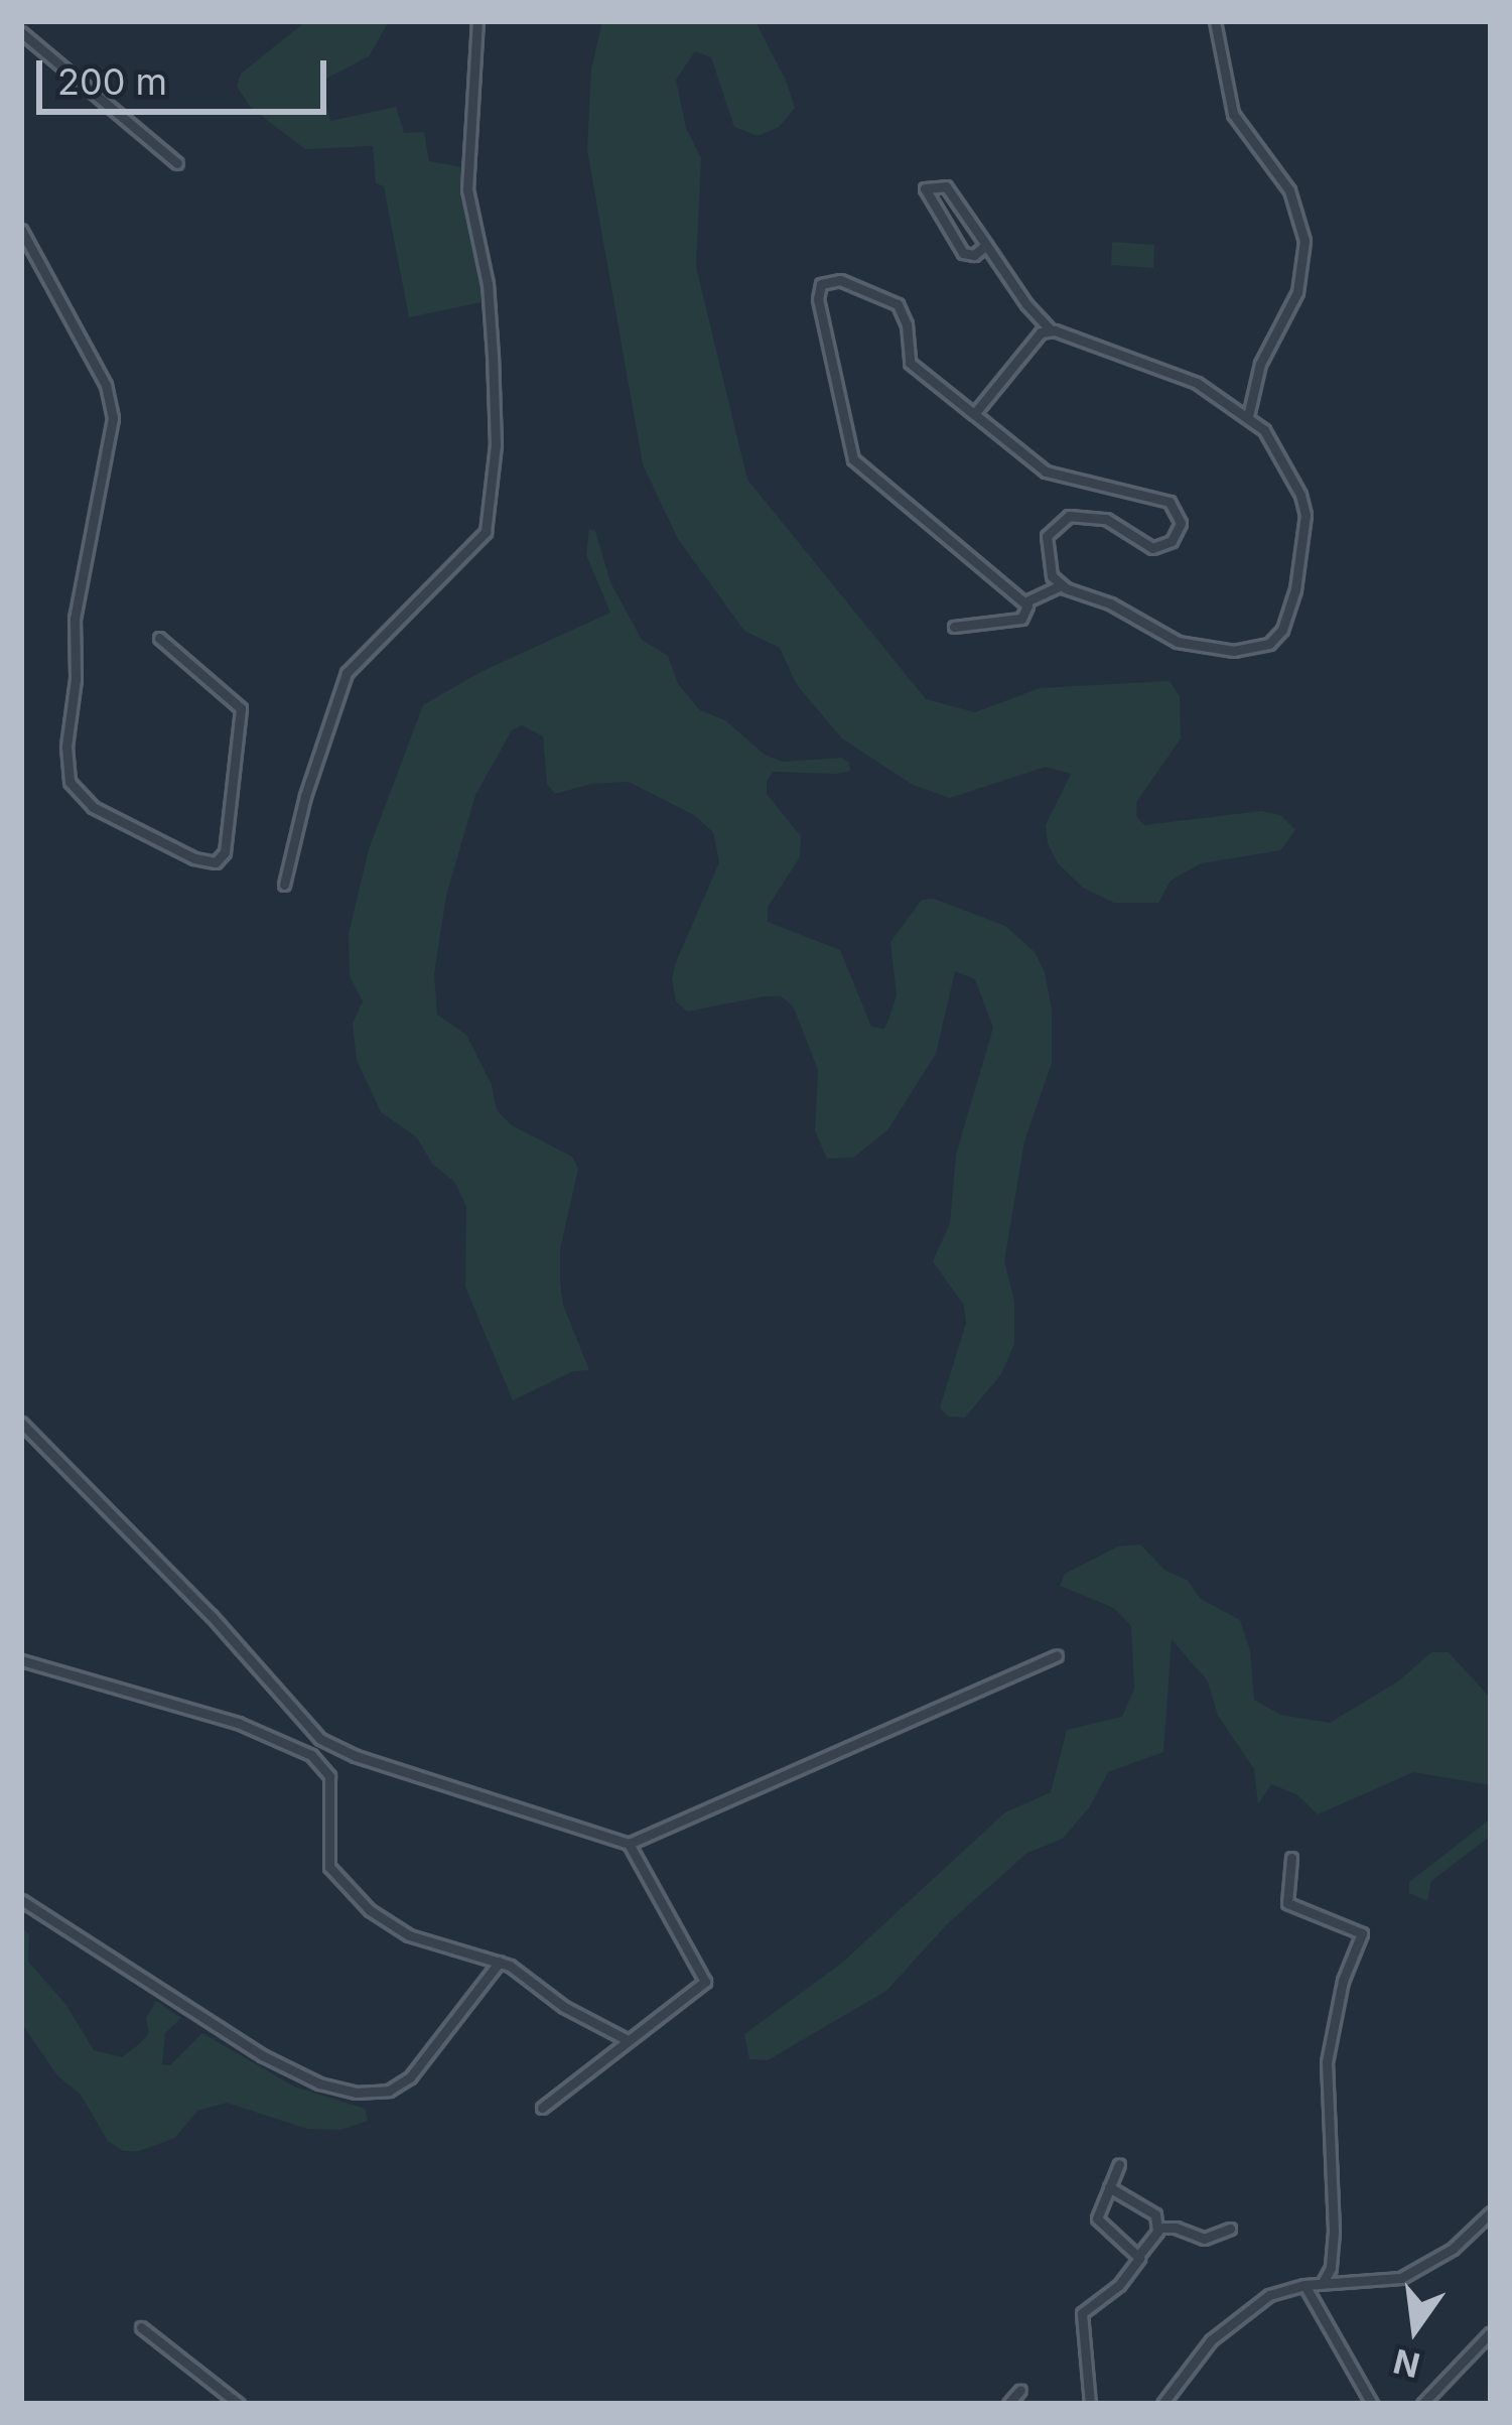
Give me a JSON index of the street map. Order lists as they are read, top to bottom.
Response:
{
  "scale_bar": "200 m",
  "north": "bottom"
}
